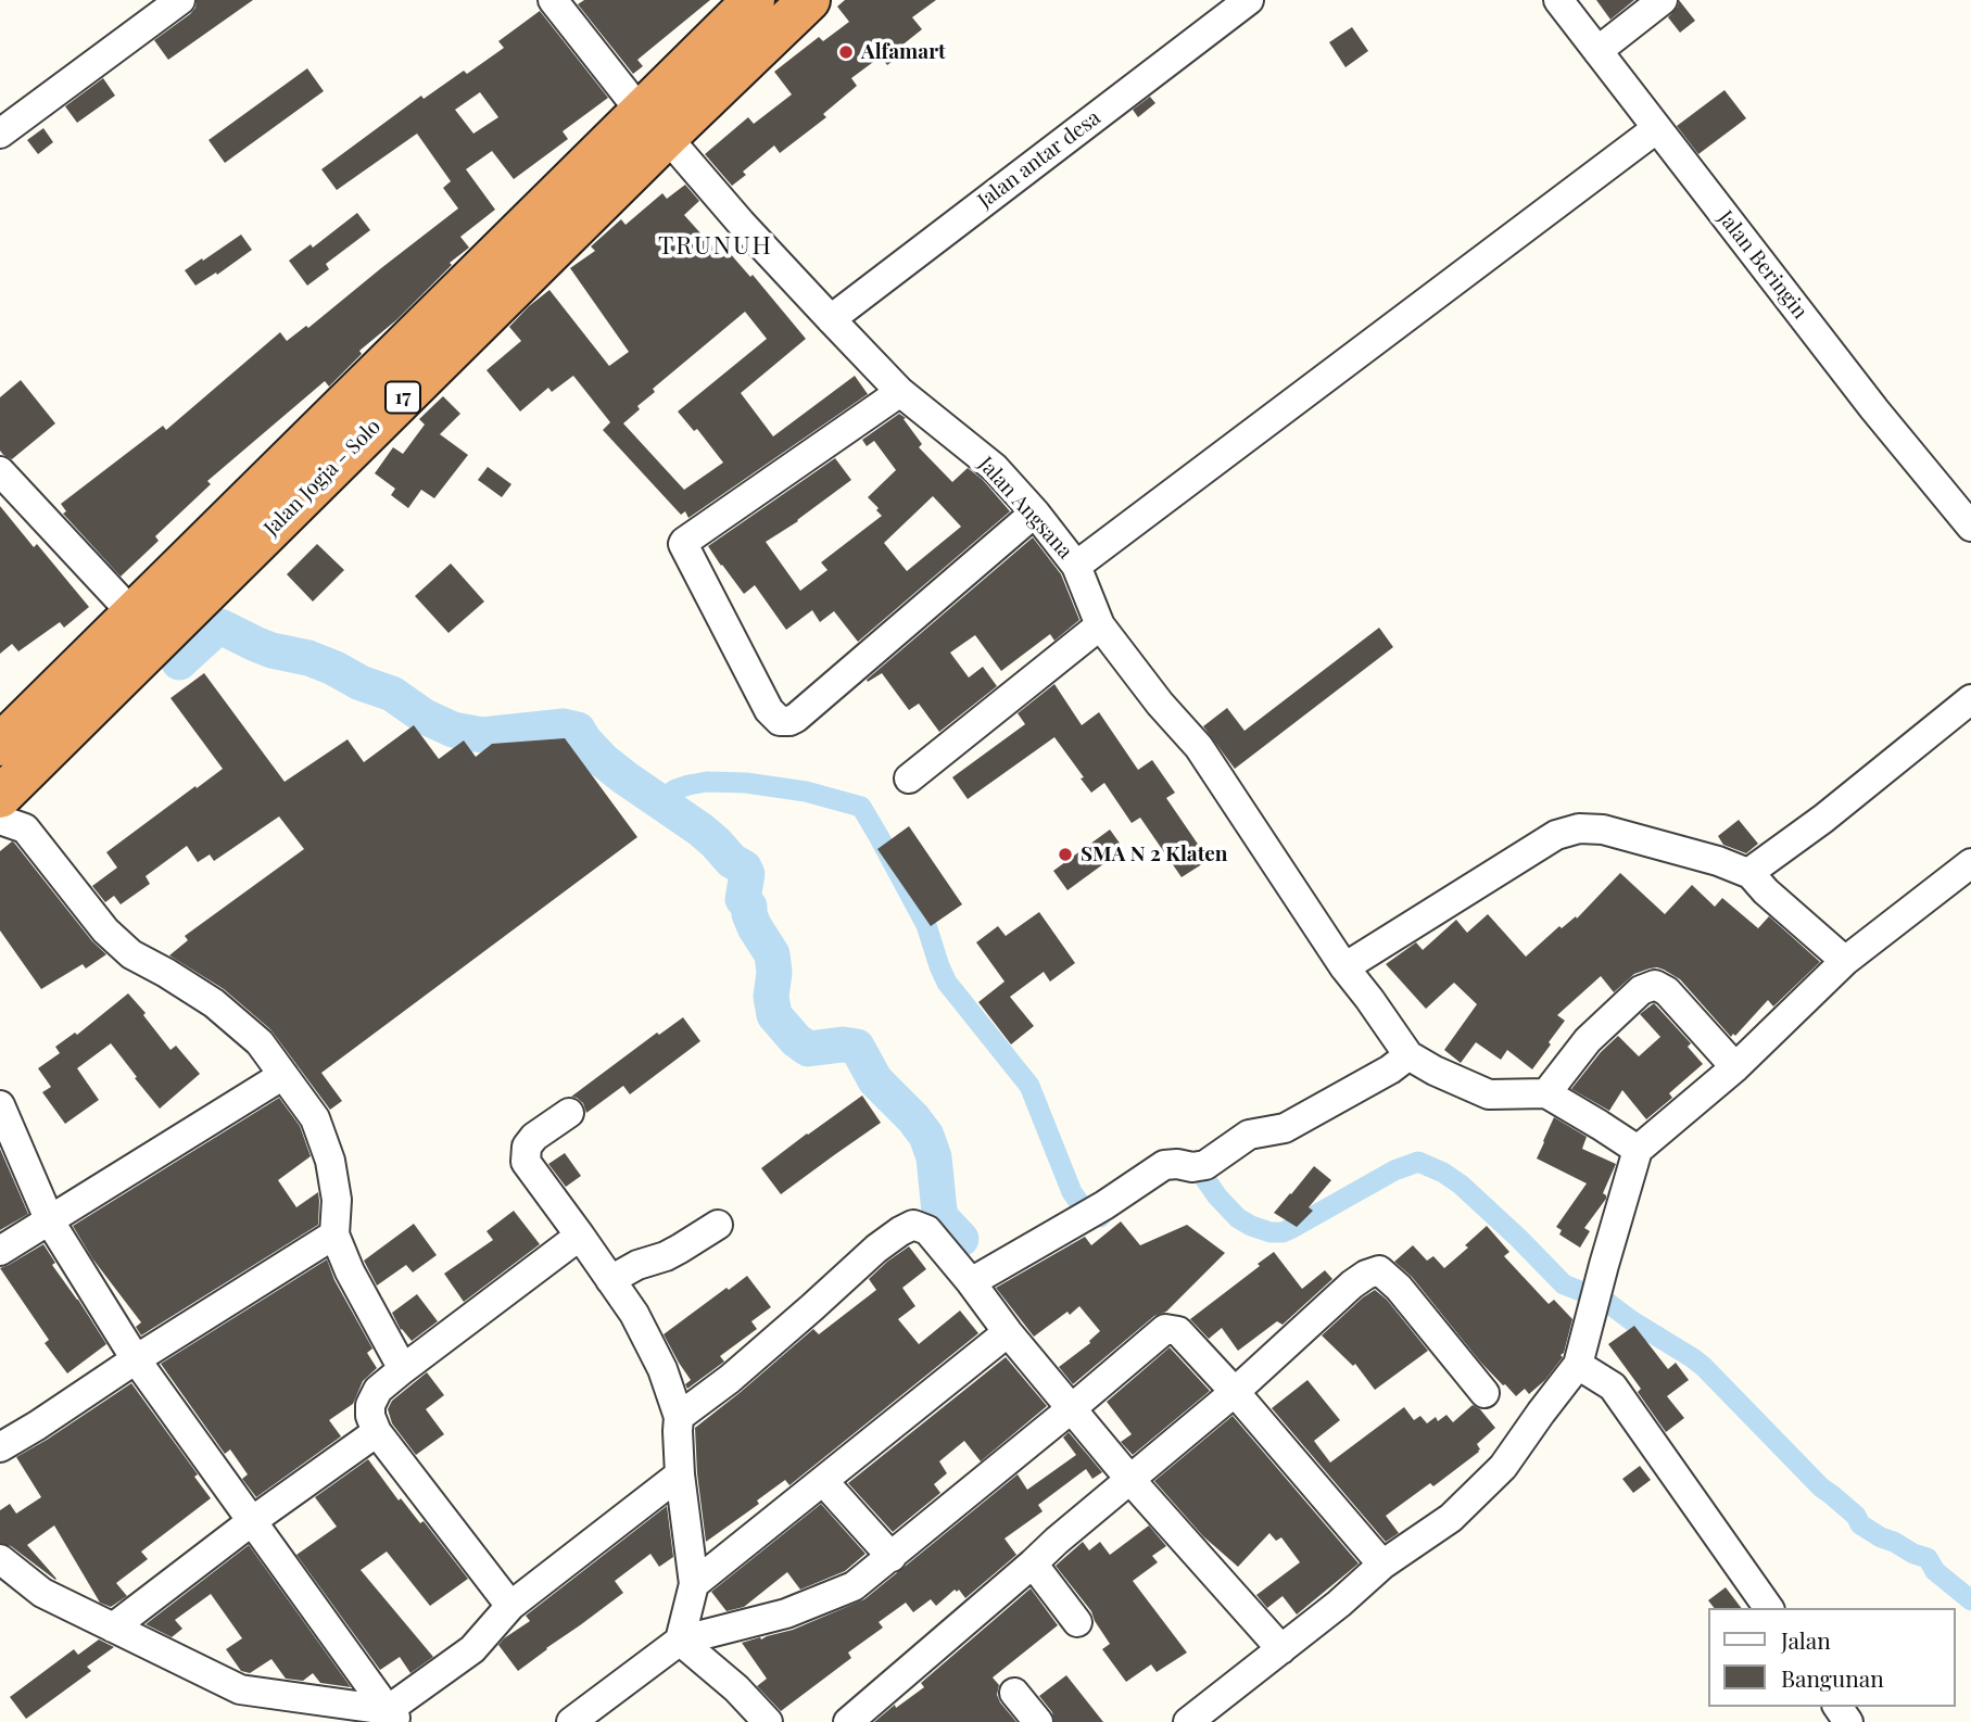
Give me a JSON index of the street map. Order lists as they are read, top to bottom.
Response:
{
  "streets": {
    "highway": ["17", "Jalan Jogja - Solo"],
    "street": ["Jalan antar desa", "Jalan Beringin", "Jalan Angsana"]
  },
  "crossings": [
    ["Jalan antar desa", "Jalan Angsana"],
    ["Jalan Jogja - Solo", "Jalan Angsana"]
  ],
  "districts": ["TRUNUH"],
  "places": ["Alfamart", "SMA N 2 Klaten"],
  "legend": ["Jalan", "Bangunan"]
}
